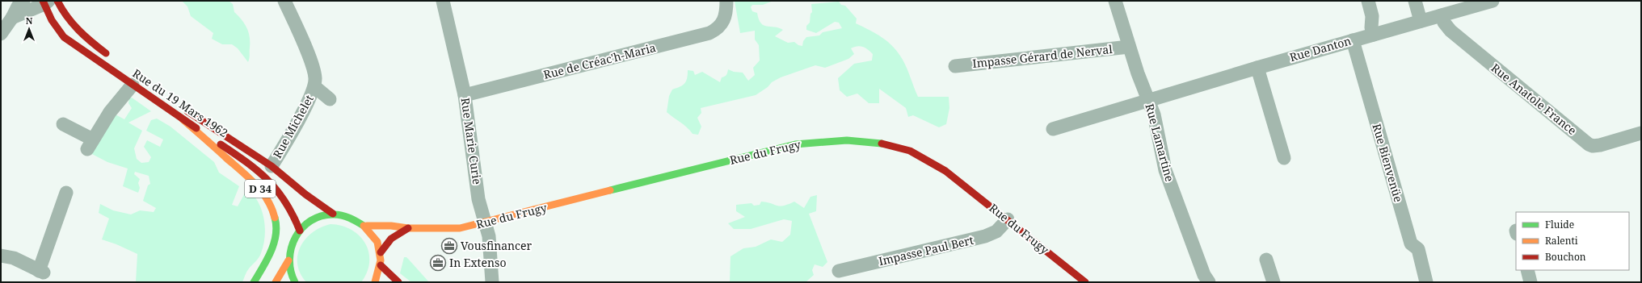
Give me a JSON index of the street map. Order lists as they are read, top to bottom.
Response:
{
  "streets": {
    "main road": ["Rue du 19 Mars 1962", "Rue du Frugy", "D 34"],
    "street": [
      "Rue Danton",
      "Impasse Gérard de Nerval",
      "Rue de Créac'h-Maria",
      "Rue Anatole France",
      "Rue Michelet",
      "Rue Marie Curie",
      "Rue Lamartine",
      "Rue Bienvenüe",
      "Impasse Paul Bert"
    ]
  },
  "crossings": [
    ["Rue Danton", "Rue Anatole France"],
    ["Rue Danton", "Rue Lamartine"],
    ["Rue Danton", "Rue Bienvenüe"],
    ["Impasse Gérard de Nerval", "Rue Lamartine"],
    ["Rue de Créac'h-Maria", "Rue Marie Curie"],
    ["Rue du 19 Mars 1962", "Rue Michelet"],
    ["Rue du 19 Mars 1962", "D 34"],
    ["Rue Marie Curie", "Rue du Frugy"],
    ["Rue du Frugy", "Impasse Paul Bert"]
  ],
  "places": {
    "office": ["Vousfinancer", "In Extenso"]
  },
  "legend": ["Fluide", "Ralenti", "Bouchon"],
  "north": "top"
}
